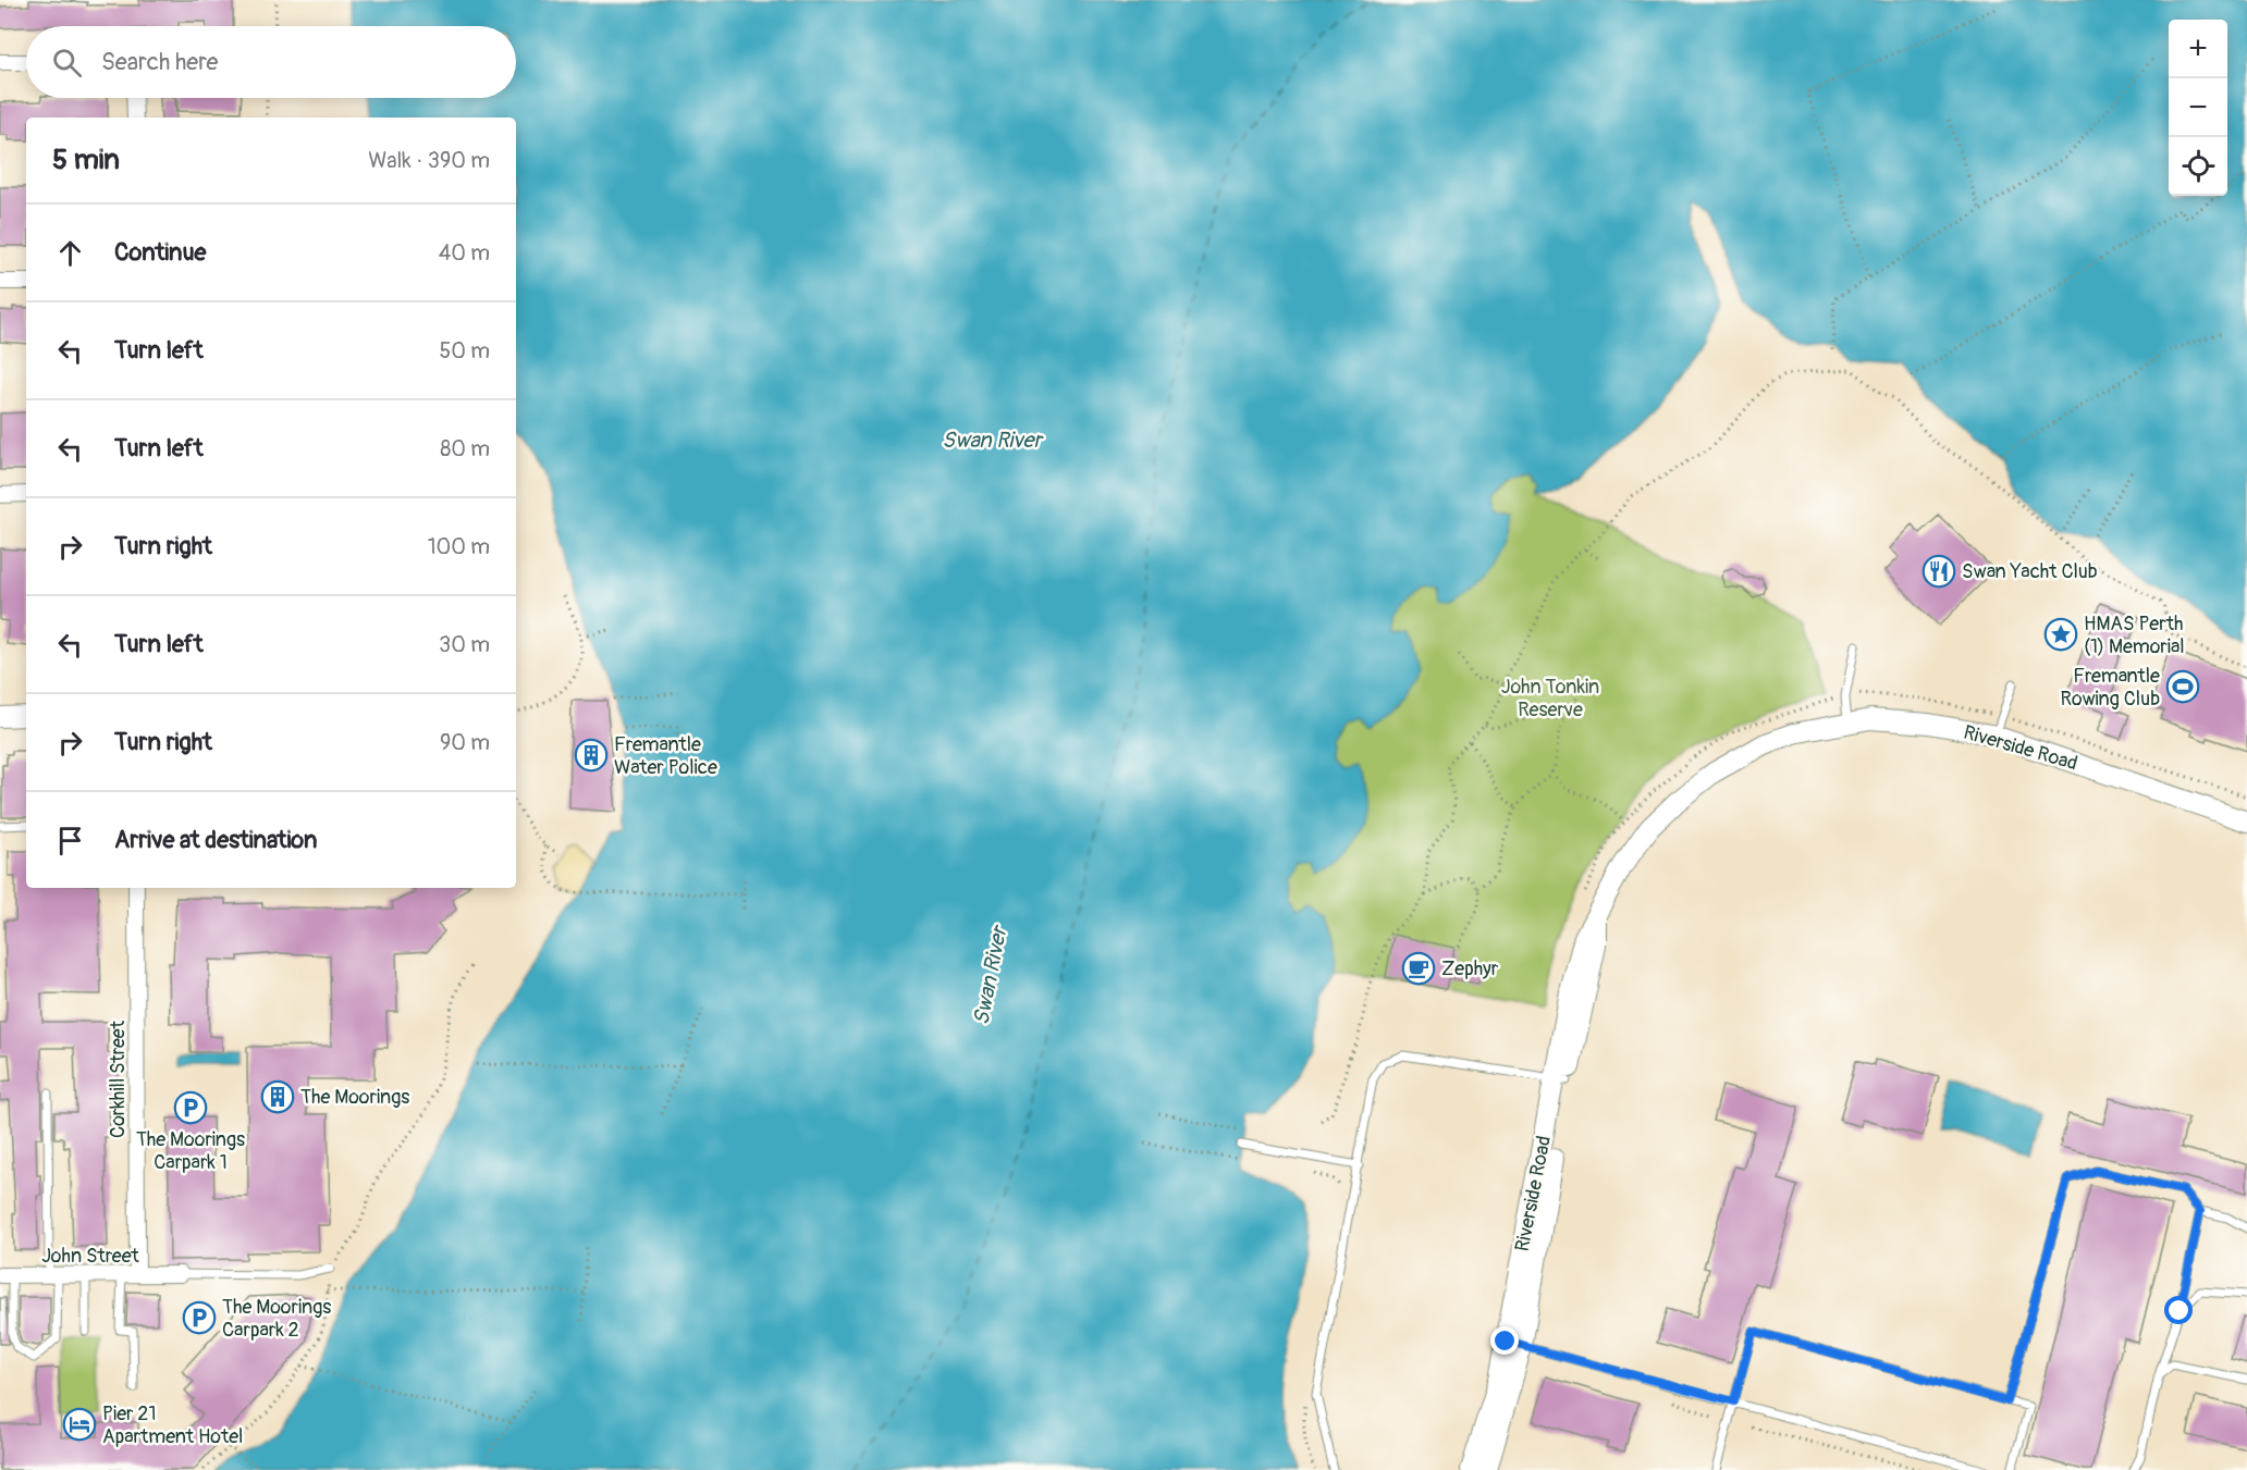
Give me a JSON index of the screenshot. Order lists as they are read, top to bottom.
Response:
{
  "streets": {
    "street": ["Riverside Road", "Corkhill Street", "John Street"]
  },
  "crossings": [
    ["Corkhill Street", "John Street"]
  ],
  "water": ["Swan River"],
  "parks": ["John Tonkin Reserve"],
  "places": {
    "restaurant": ["Swan Yacht Club"],
    "place": ["HMAS Perth (1) Memorial"],
    "sports": ["Fremantle Rowing Club"],
    "building": ["Fremantle Water Police", "The Moorings"],
    "cafe": ["Zephyr"],
    "parking": ["The Moorings Carpark 1", "The Moorings Carpark 2"],
    "hotel": ["Pier 21 Apartment Hotel"]
  },
  "page": {
    "map_buttons": ["+", "−"],
    "search": "Search here",
    "heading": ["5 min", "Walk · 390 m"],
    "list": [
      ["Continue", "40 m"],
      ["Turn left", "50 m"],
      ["Turn left", "80 m"],
      ["Turn right", "100 m"],
      ["Turn left", "30 m"],
      ["Turn right", "90 m"],
      "Arrive at destination"
    ]
  }
}
